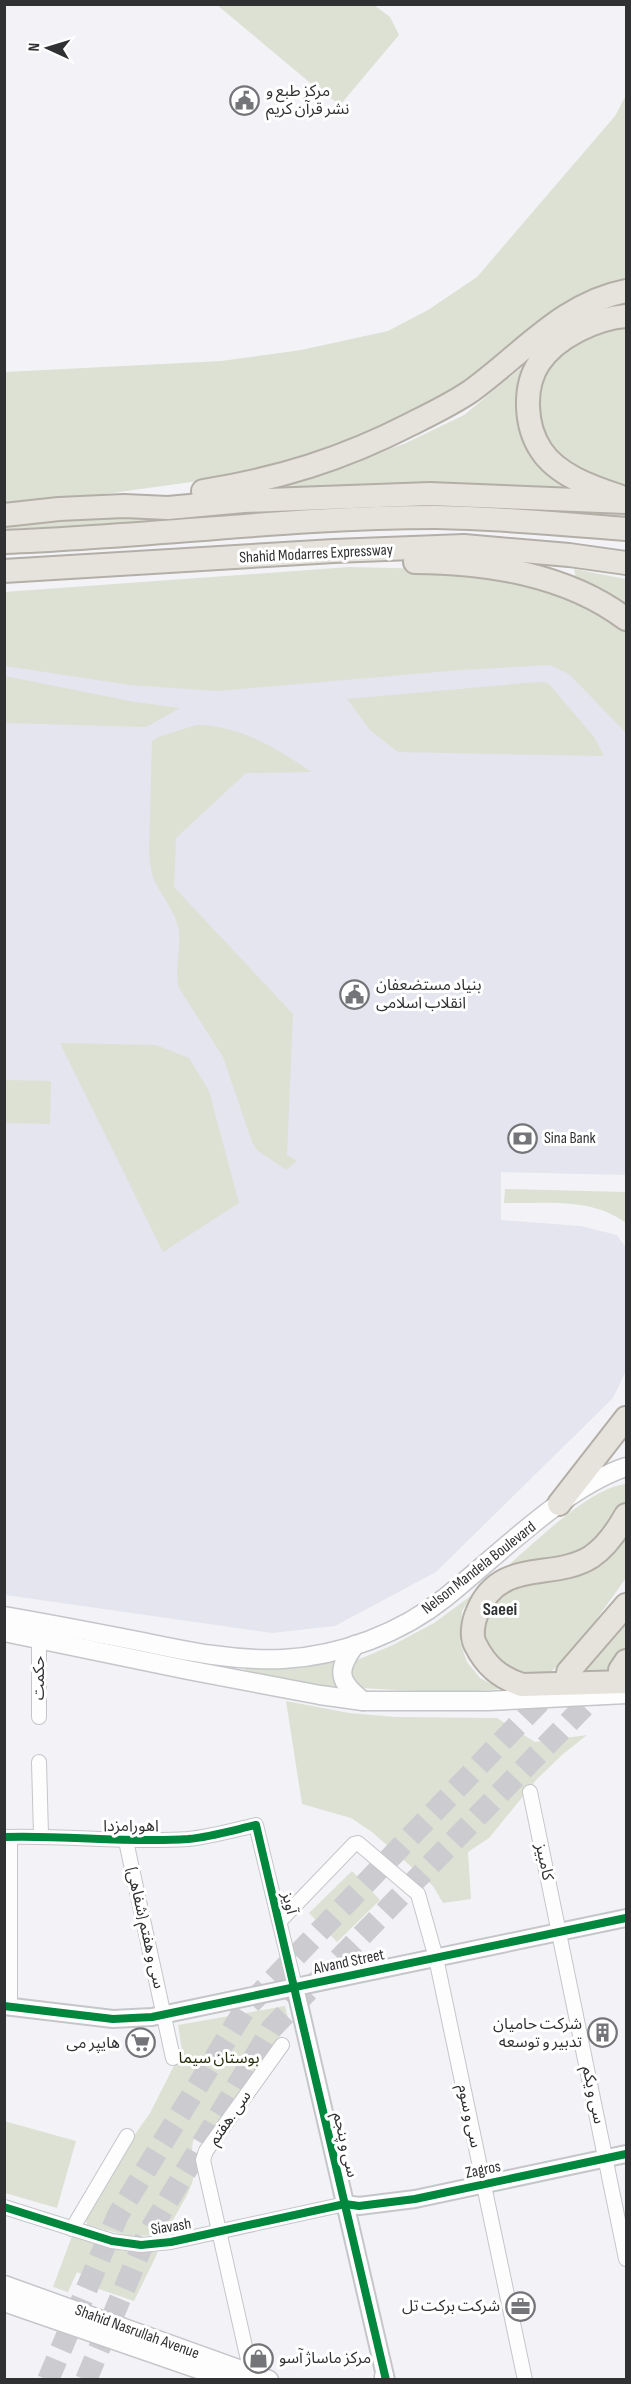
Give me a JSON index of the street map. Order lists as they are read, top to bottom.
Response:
{
  "streets": {
    "highway": ["Shahid Modarres Expressway"],
    "main road": ["Nelson Mandela Boulevard", "Shahid Nasrullah Avenue"],
    "street": [
      "حکمت",
      "اهورامزدا",
      "کامبیز",
      "آویز",
      "سی و هفتم (شفاهی)",
      "Alvand Street",
      "سی و یکم",
      "سی و سوم",
      "سی .هفتم",
      "سی و پنجم",
      "Zagros",
      "Siavash"
    ]
  },
  "crossings": [
    ["Nelson Mandela Boulevard", "حکمت"],
    ["اهورامزدا", "آویز"],
    ["اهورامزدا", "سی و هفتم (شفاهی)"],
    ["کامبیز", "Alvand Street"],
    ["کامبیز", "سی و یکم"],
    ["آویز", "Alvand Street"],
    ["آویز", "سی و سوم"],
    ["آویز", "سی و پنجم"],
    ["سی و هفتم (شفاهی)", "Alvand Street"],
    ["Alvand Street", "سی و یکم"],
    ["Alvand Street", "سی و سوم"],
    ["Alvand Street", "سی و پنجم"],
    ["سی و یکم", "Zagros"],
    ["سی و سوم", "Zagros"],
    ["سی .هفتم", "Siavash"],
    ["سی .هفتم", "Shahid Nasrullah Avenue"],
    ["سی و پنجم", "Zagros"],
    ["سی و پنجم", "Siavash"],
    ["Zagros", "Siavash"]
  ],
  "districts": ["Saeei"],
  "parks": ["بوستان سیما"],
  "places": {
    "public building": ["مرکز طبع و نشر قرآن کریم", "بنیاد مستضعفان انقلاب اسلامی"],
    "bank": ["Sina Bank"],
    "building": ["شرکت حامیان تدبیر و توسعه"],
    "supermarket": ["هایپر می"],
    "office": ["شرکت برکت تل"],
    "shop": ["مرکز ماساژ آسو"]
  },
  "north": "left"
}
